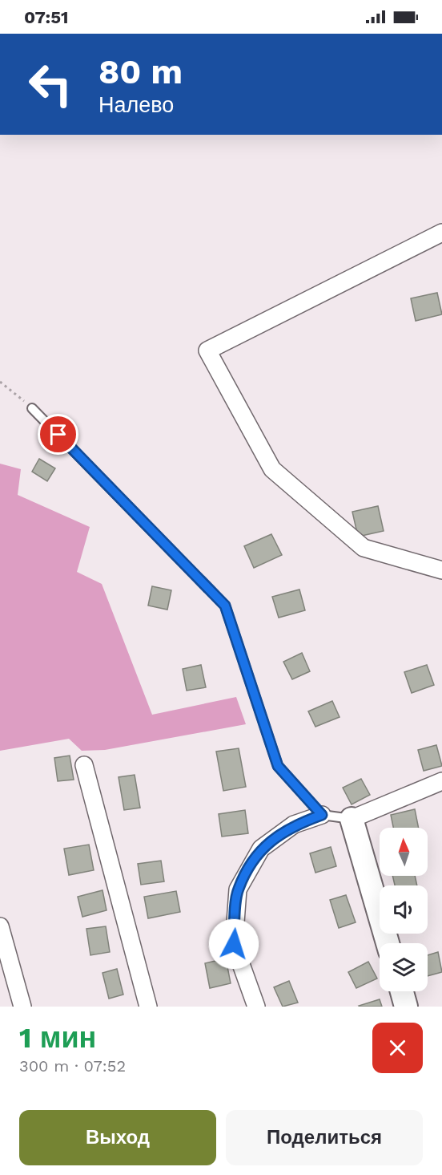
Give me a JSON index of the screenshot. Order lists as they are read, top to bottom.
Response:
{
  "north": "top",
  "page": {
    "status": "07:51",
    "turn": ["80 m", "Налево"],
    "heading": ["1 мин", "300 m · 07:52"],
    "buttons": ["Выход", "Поделиться"]
  }
}
